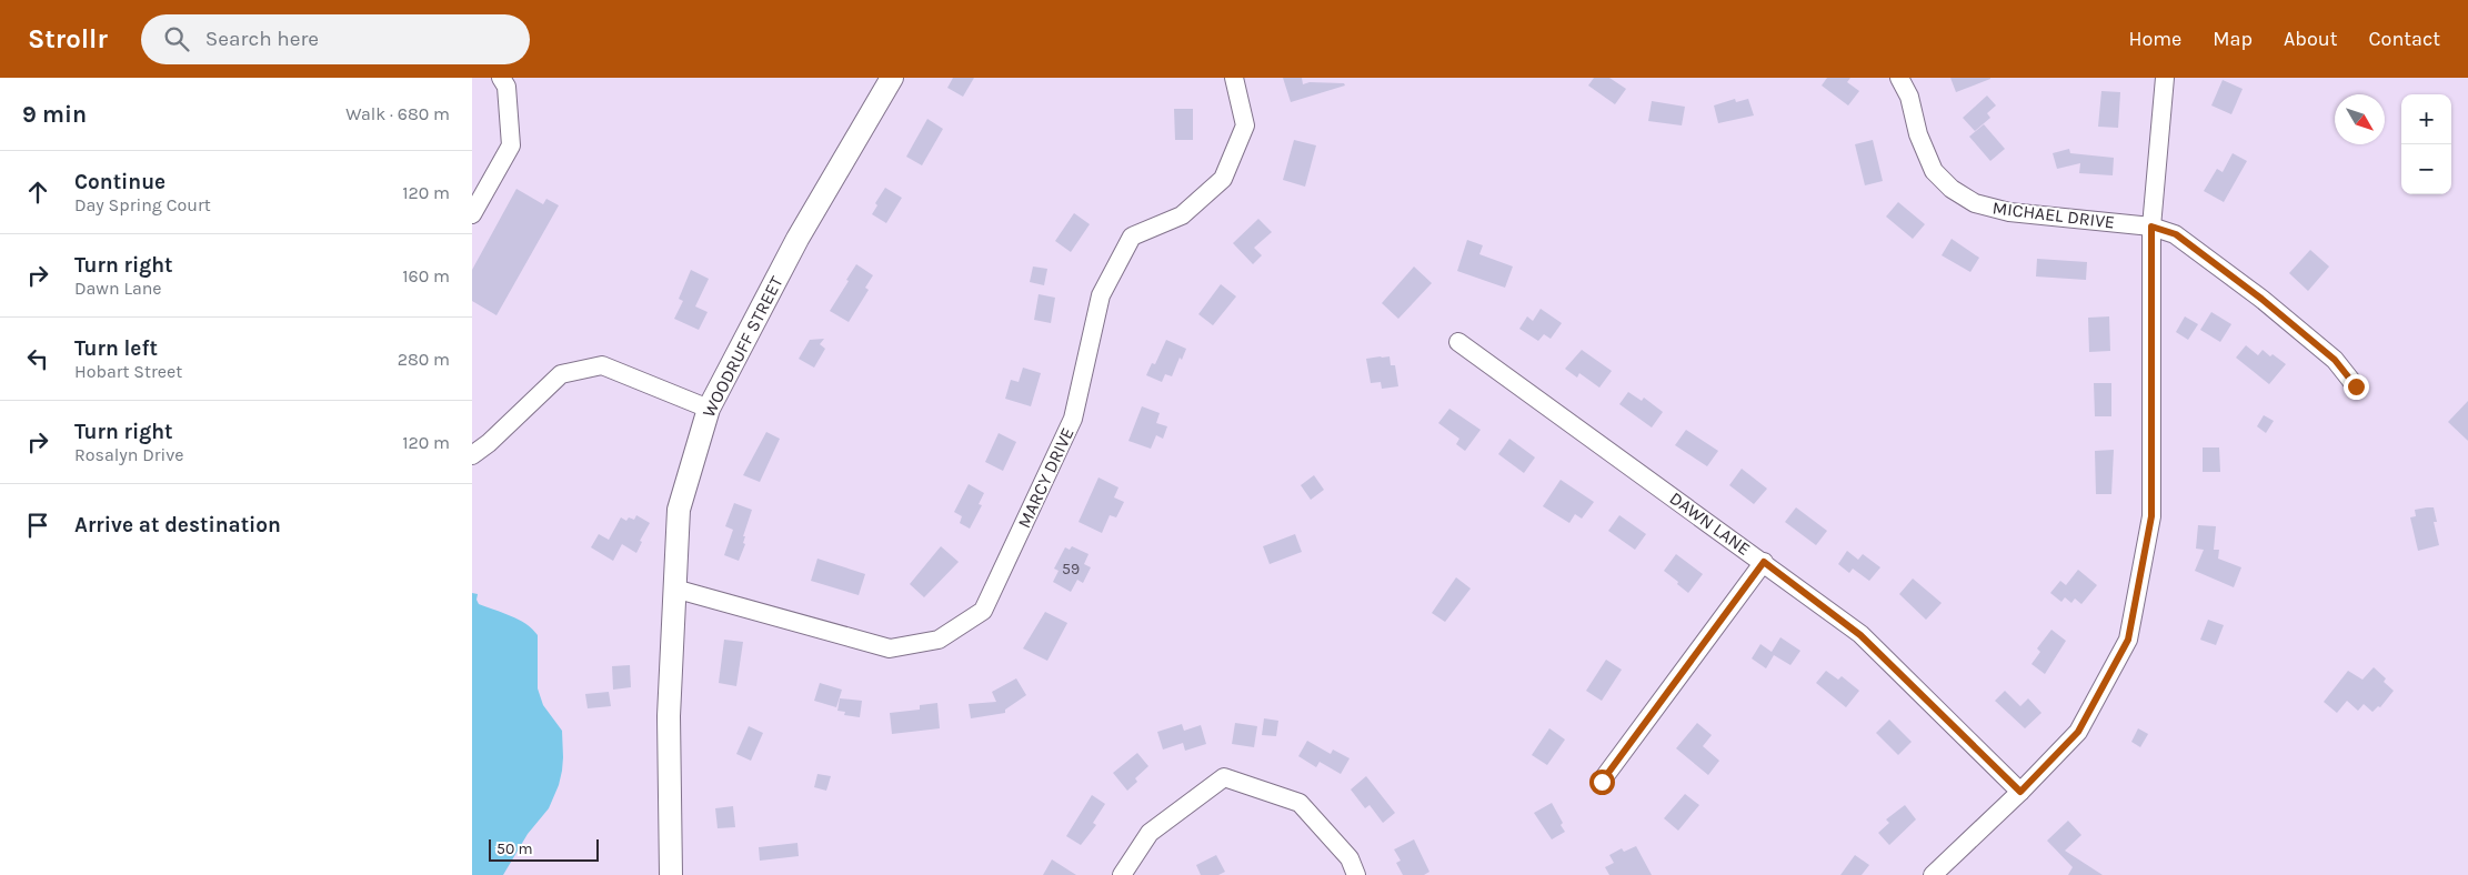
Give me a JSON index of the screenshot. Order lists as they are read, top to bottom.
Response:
{
  "streets": {
    "street": [
      "MICHAEL DRIVE",
      "WOODRUFF STREET",
      "MARCY DRIVE",
      "DAWN LANE"
    ]
  },
  "crossings": [
    ["WOODRUFF STREET", "MARCY DRIVE"]
  ],
  "house_numbers": ["59"],
  "scale_bar": "50 m",
  "north": "bottom right",
  "page": {
    "header": "Strollr",
    "search": "Search here",
    "nav": [
      "Home",
      "Map",
      "About",
      "Contact"
    ],
    "heading": ["9 min", "Walk · 680 m"],
    "map_buttons": ["+", "−"],
    "list": [
      ["Continue", "Day Spring Court", "120 m"],
      ["Turn right", "Dawn Lane", "160 m"],
      ["Turn left", "Hobart Street", "280 m"],
      ["Turn right", "Rosalyn Drive", "120 m"],
      "Arrive at destination"
    ],
    "scale": "50 m"
  }
}
